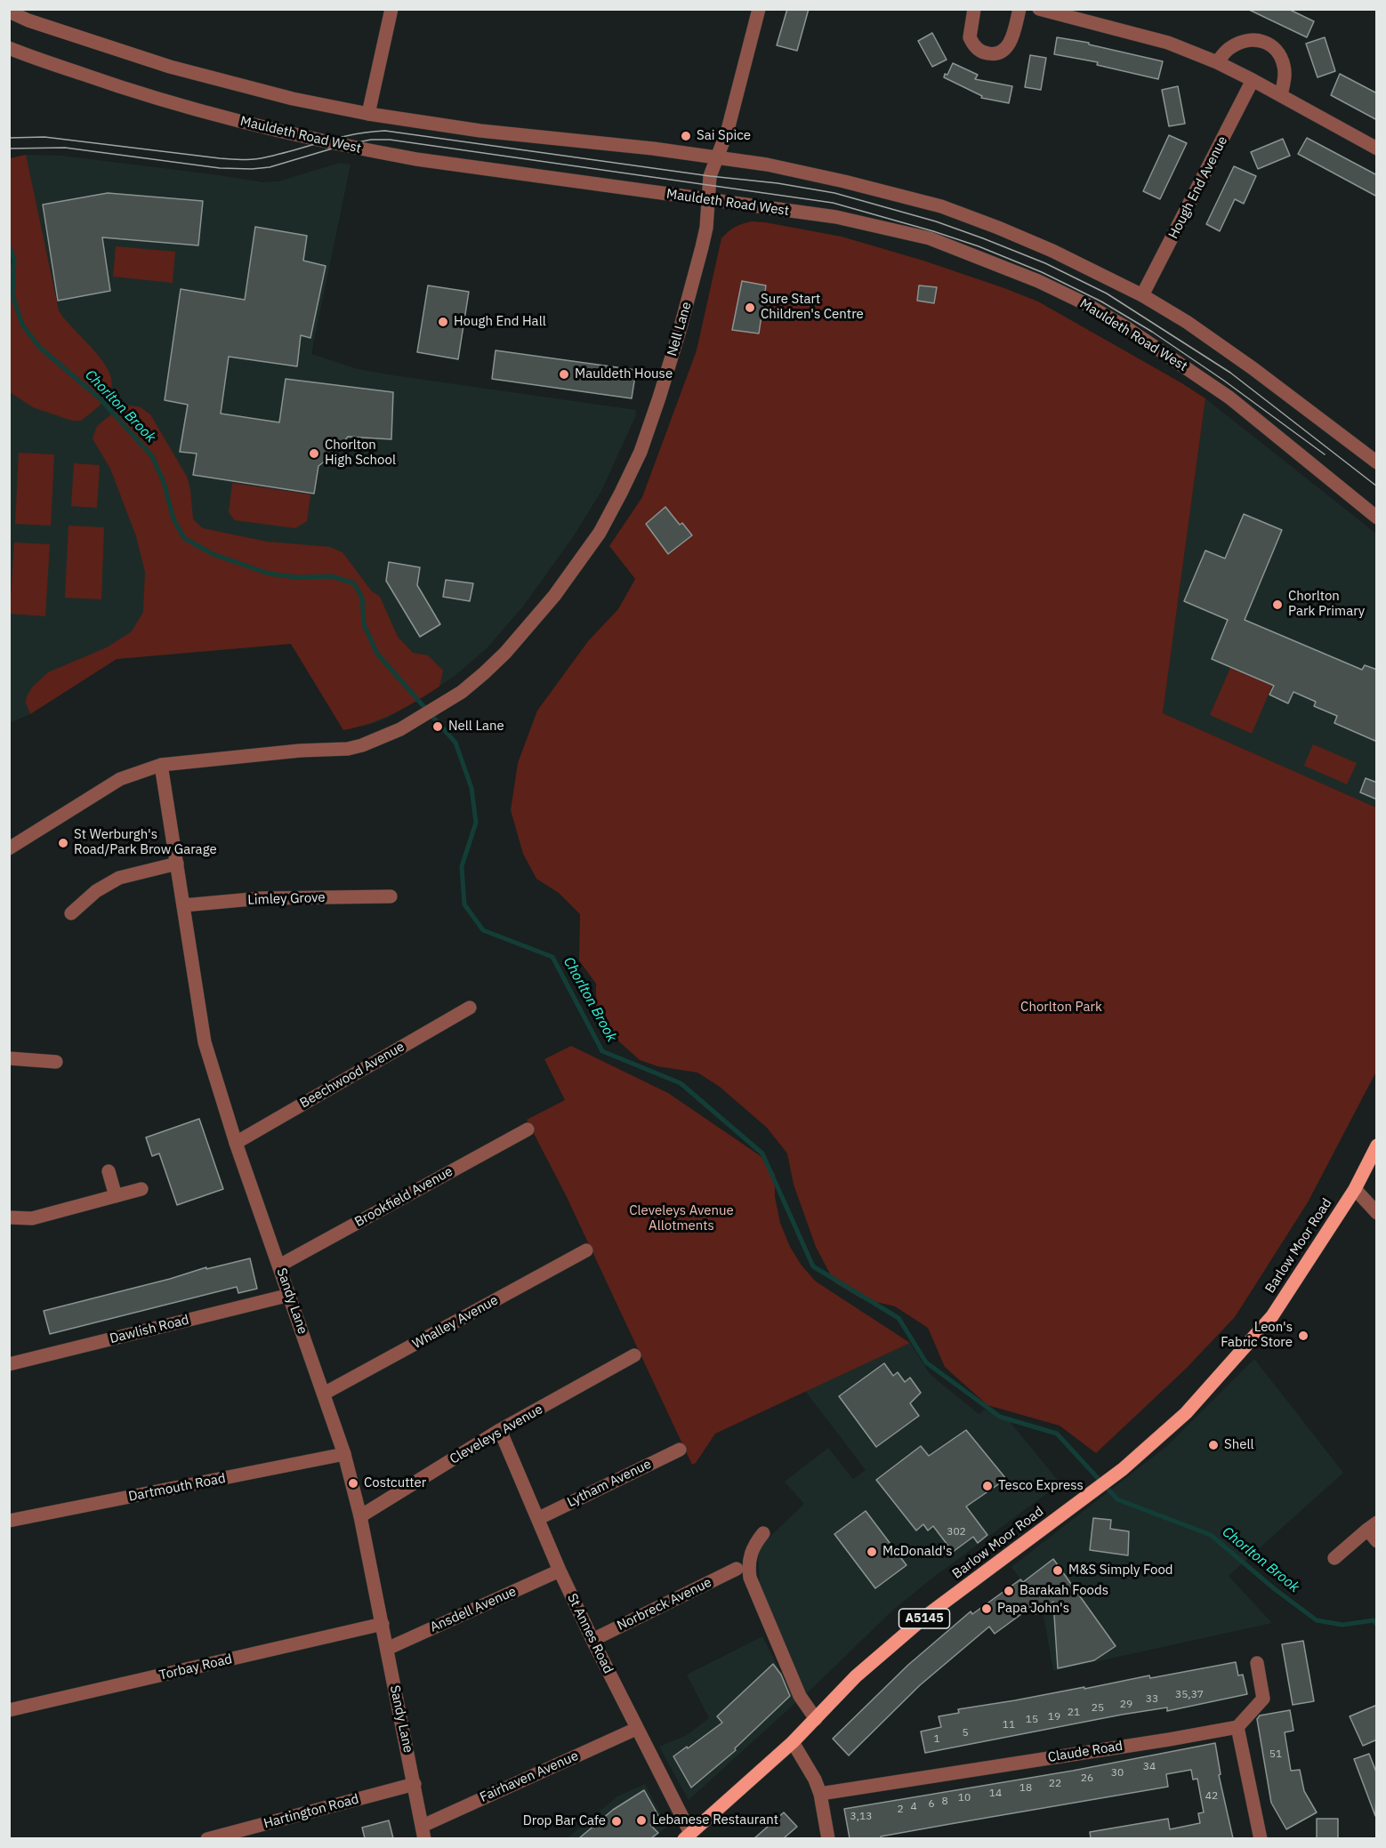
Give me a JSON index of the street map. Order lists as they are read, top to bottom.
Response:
{
  "streets": {
    "main road": ["Barlow Moor Road", "A5145"],
    "street": [
      "Mauldeth Road West",
      "Hough End Avenue",
      "Nell Lane",
      "Limley Grove",
      "Beechwood Avenue",
      "Brookfield Avenue",
      "Sandy Lane",
      "Whalley Avenue",
      "Dawlish Road",
      "Cleveleys Avenue",
      "Lytham Avenue",
      "Dartmouth Road",
      "Norbreck Avenue",
      "Ansdell Avenue",
      "St Annes Road",
      "Torbay Road",
      "Claude Road",
      "Fairhaven Avenue",
      "Hartington Road"
    ]
  },
  "crossings": [
    ["Mauldeth Road West", "Nell Lane"],
    ["Nell Lane", "Sandy Lane"],
    ["Limley Grove", "Sandy Lane"],
    ["Beechwood Avenue", "Sandy Lane"],
    ["Brookfield Avenue", "Sandy Lane"],
    ["Barlow Moor Road", "St Annes Road"],
    ["Sandy Lane", "Whalley Avenue"],
    ["Sandy Lane", "Dawlish Road"],
    ["Sandy Lane", "Cleveleys Avenue"],
    ["Sandy Lane", "Dartmouth Road"],
    ["Sandy Lane", "Ansdell Avenue"],
    ["Sandy Lane", "Torbay Road"],
    ["Sandy Lane", "Fairhaven Avenue"],
    ["Sandy Lane", "Hartington Road"],
    ["Cleveleys Avenue", "St Annes Road"],
    ["Lytham Avenue", "St Annes Road"],
    ["Norbreck Avenue", "St Annes Road"],
    ["Ansdell Avenue", "St Annes Road"],
    ["St Annes Road", "Fairhaven Avenue"]
  ],
  "water": ["Chorlton Brook"],
  "parks": ["Chorlton Park", "Cleveleys Avenue Allotments"],
  "places": [
    "Sai Spice",
    "Sure Start Children's Centre",
    "Hough End Hall",
    "Mauldeth House",
    "Chorlton High School",
    "Chorlton Park Primary",
    "Nell Lane",
    "St Werburgh's Road/Park Brow Garage",
    "Leon's Fabric Store",
    "Shell",
    "Costcutter",
    "Tesco Express",
    "McDonald's",
    "M&S Simply Food",
    "Barakah Foods",
    "Papa John's",
    "Lebanese Restaurant",
    "Drop Bar Cafe"
  ],
  "house_numbers": [
    "302",
    "35,37",
    "33",
    "29",
    "25",
    "21",
    "19",
    "15",
    "11",
    "5",
    "1",
    "51",
    "34",
    "30",
    "26",
    "22",
    "18",
    "14",
    "42",
    "10",
    "8",
    "6",
    "4",
    "2",
    "3,13"
  ]
}
